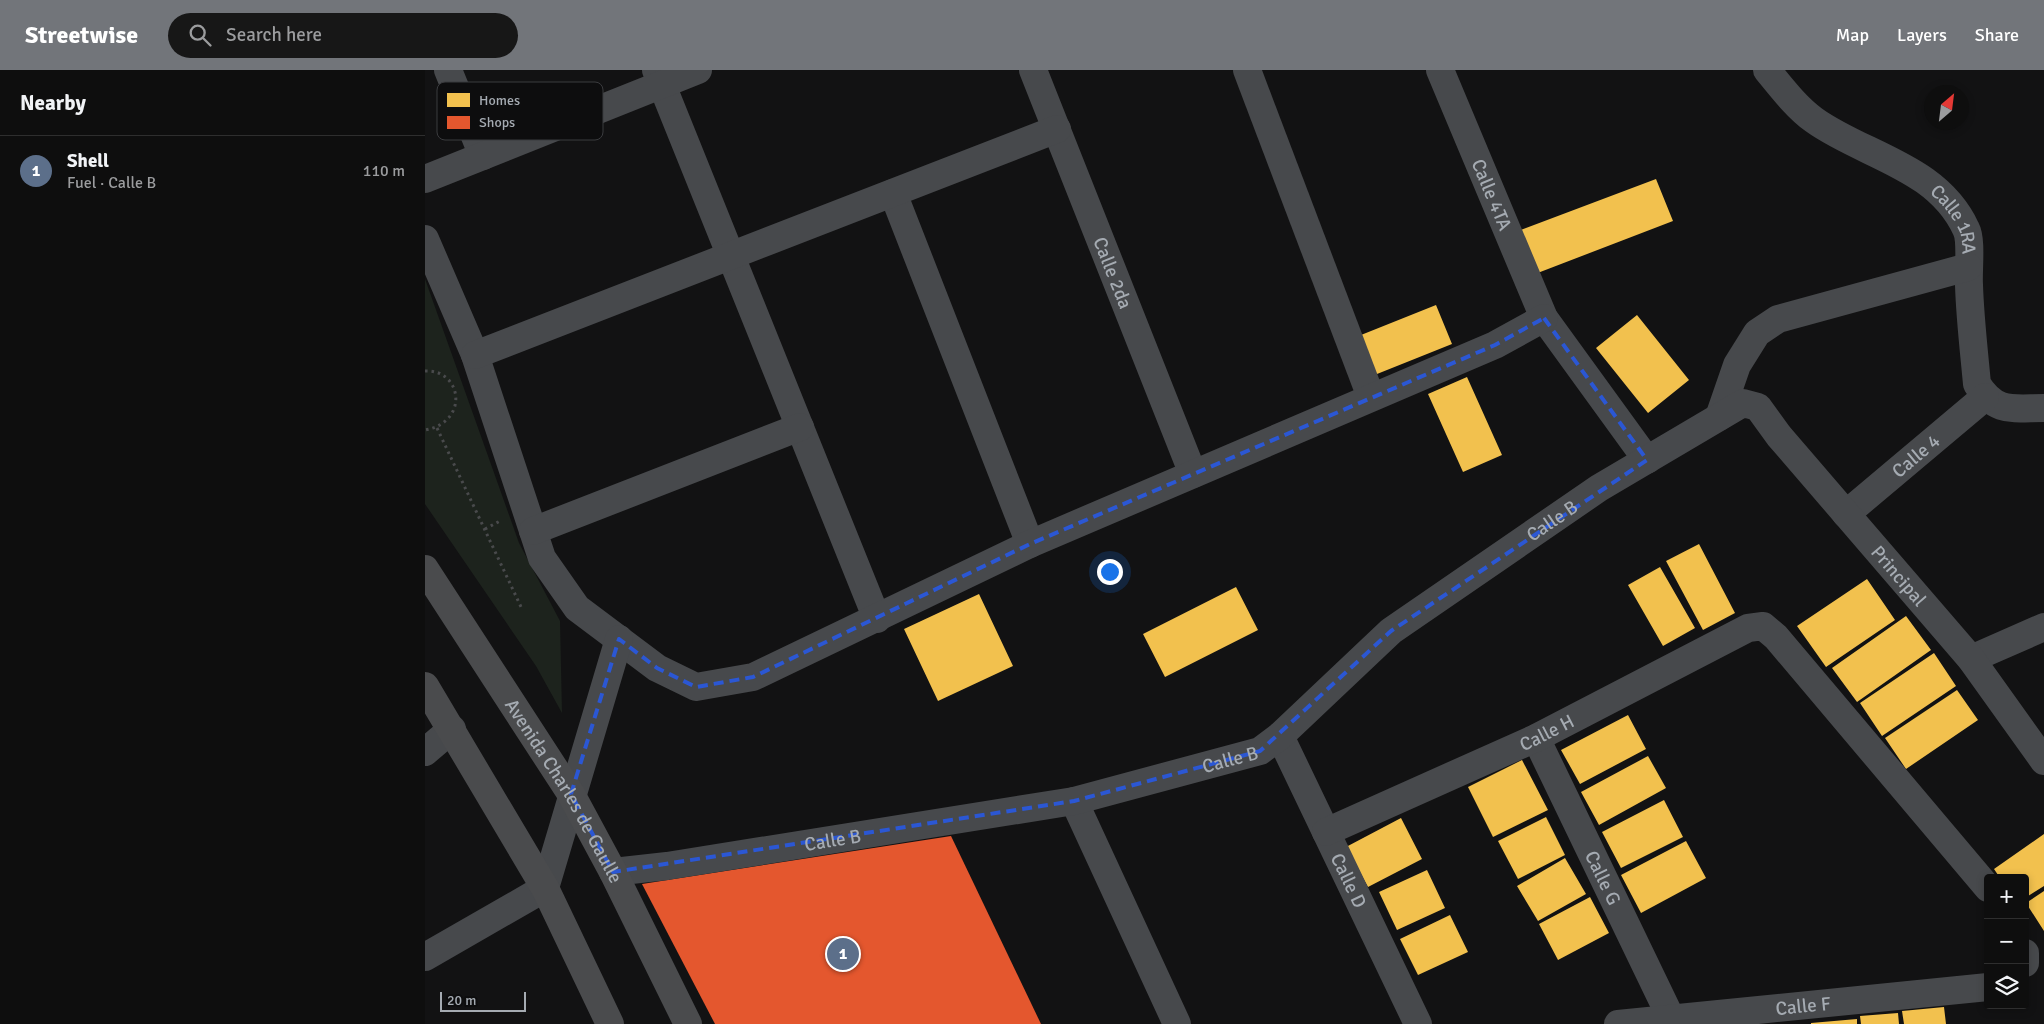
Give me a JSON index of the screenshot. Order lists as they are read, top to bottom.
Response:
{
  "streets": {
    "main road": ["Avenida Charles de Gaulle"],
    "street": [
      "Calle 4TA",
      "Calle 1RA",
      "Calle 2da",
      "Calle 4",
      "Calle B",
      "Principal",
      "Calle H",
      "Calle G",
      "Calle D",
      "Calle F"
    ]
  },
  "crossings": [
    ["Calle 4TA", "Calle B"],
    ["Calle 1RA", "Calle 4"],
    ["Calle 4", "Principal"],
    ["Calle B", "Principal"],
    ["Calle B", "Avenida Charles de Gaulle"],
    ["Calle B", "Calle D"],
    ["Calle H", "Calle G"],
    ["Calle H", "Calle D"],
    ["Calle G", "Calle F"]
  ],
  "legend": ["Homes", "Shops"],
  "scale_bar": "20 m",
  "north": "top right",
  "page": {
    "header": "Streetwise",
    "search": "Search here",
    "nav": ["Map", "Layers", "Share"],
    "heading": "Nearby",
    "list": [
      {
        "mark": "1",
        "name": "Shell",
        "note": "Fuel · Calle B",
        "value": "110 m"
      }
    ],
    "map_buttons": ["+", "−"],
    "pins": "1",
    "scale": "20 m"
  }
}
